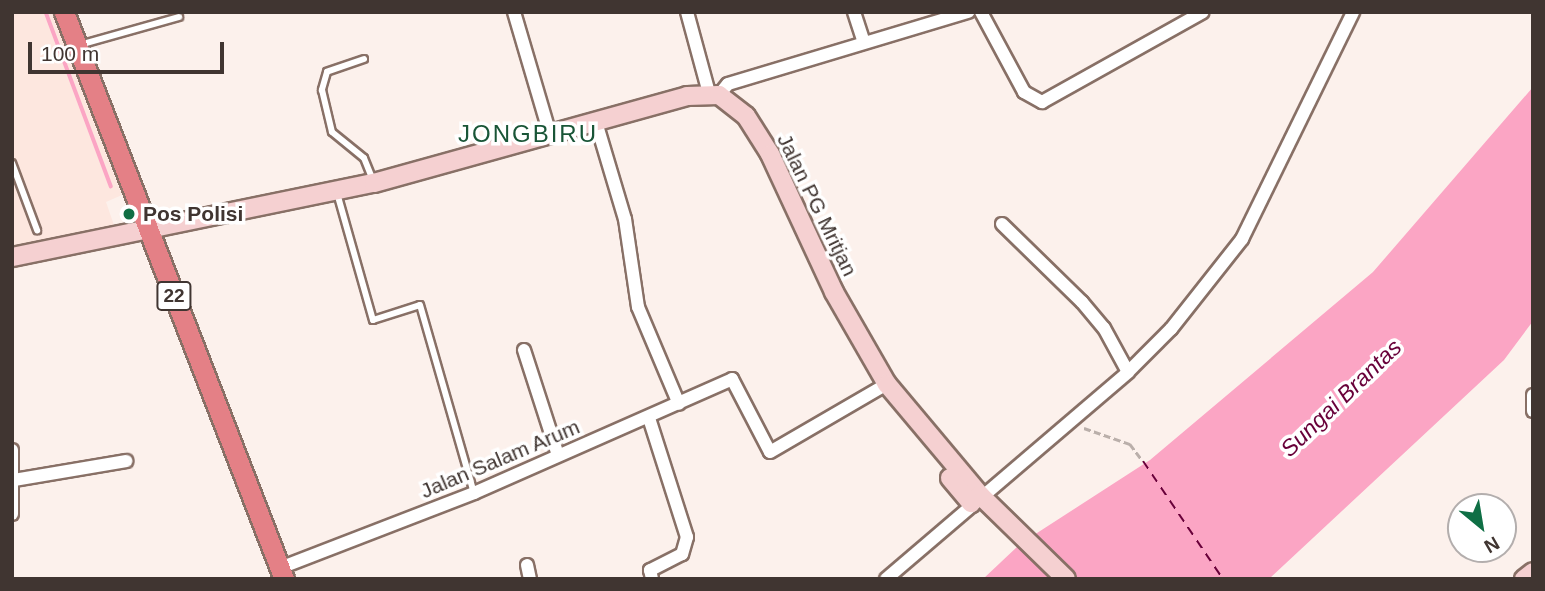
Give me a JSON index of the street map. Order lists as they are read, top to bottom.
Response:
{
  "streets": {
    "highway": ["22"],
    "main road": ["Jalan PG Mritjan"],
    "street": ["Jalan Salam Arum"]
  },
  "crossings": [
    ["Jalan PG Mritjan", "Jalan Salam Arum"],
    ["22", "Jalan Salam Arum"]
  ],
  "districts": ["JONGBIRU"],
  "water": ["Sungai Brantas"],
  "places": ["Pos Polisi"],
  "scale_bar": "100 m",
  "north": "bottom right"
}
